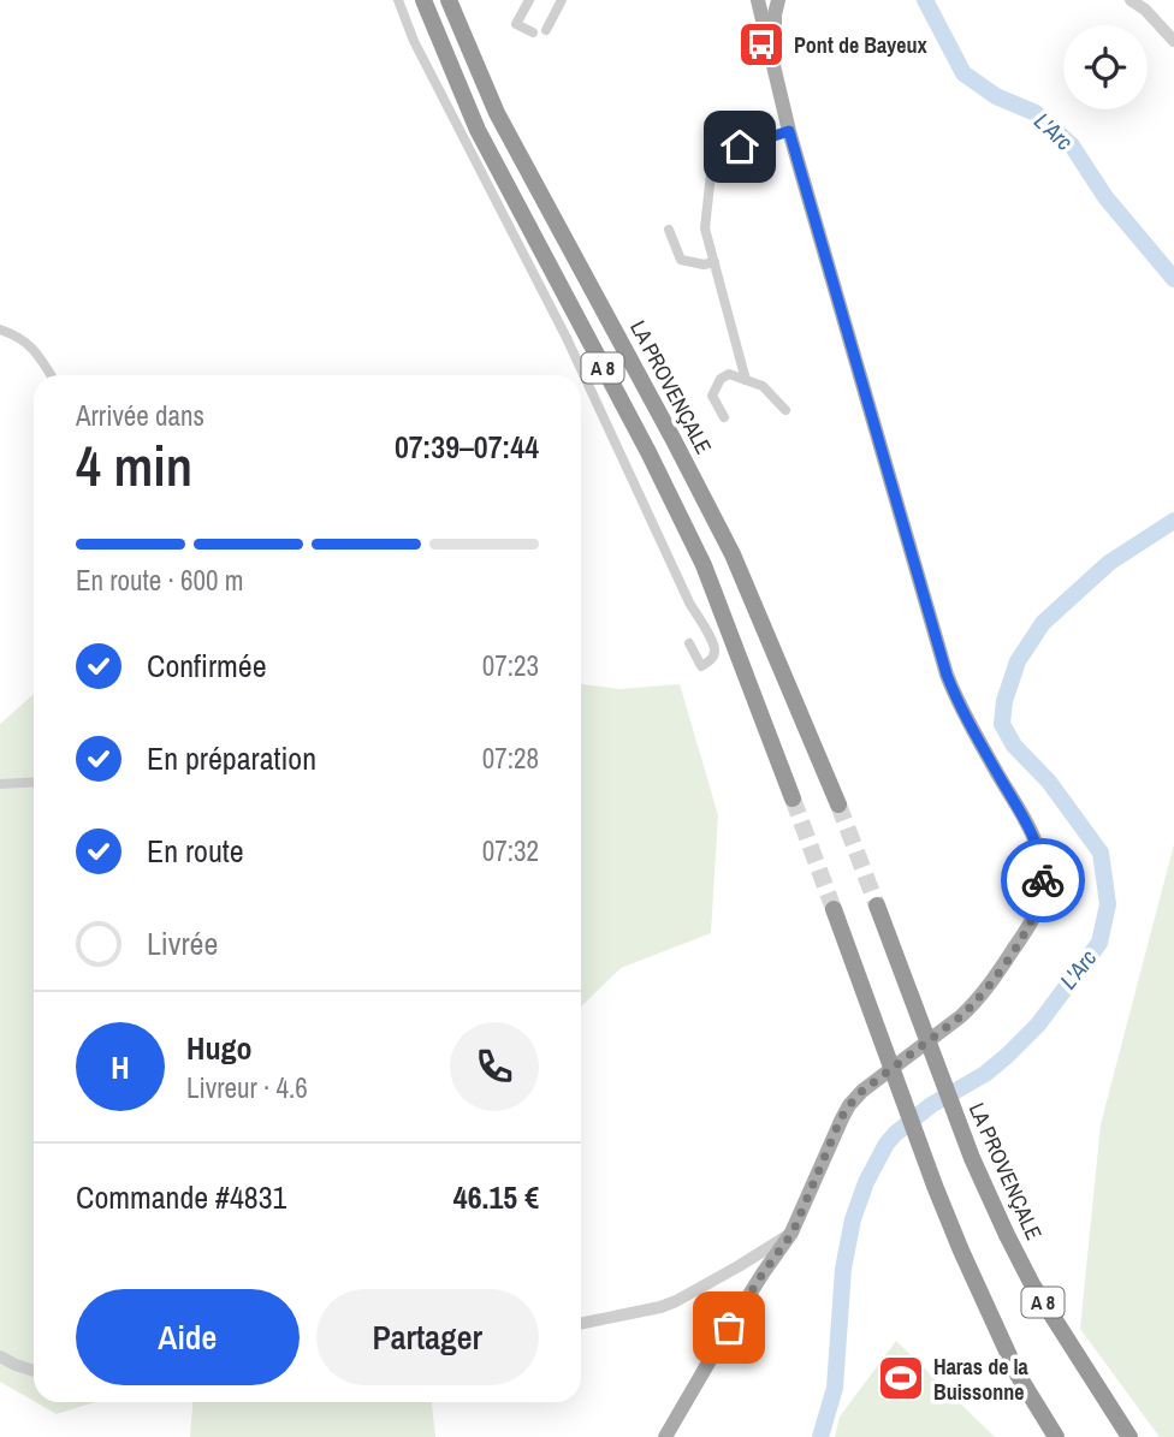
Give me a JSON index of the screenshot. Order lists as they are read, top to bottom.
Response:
{
  "streets": {
    "highway": ["A 8", "LA PROVENÇALE"]
  },
  "water": ["L'Arc"],
  "places": {
    "bus stop": ["Pont de Bayeux"],
    "sports": ["Haras de la Buissonne"]
  },
  "page": {
    "heading": ["4 min", "Arrivée dans", "07:39–07:44"],
    "panel": [
      "Hugo",
      "Livreur · 4.6",
      "Commande #4831",
      "46.15 €"
    ],
    "bar": "En route · 600 m",
    "list": [
      ["Confirmée", "07:23"],
      ["En préparation", "07:28"],
      ["En route", "07:32"],
      "Livrée"
    ],
    "round": "H",
    "buttons": ["Aide", "Partager"]
  }
}
